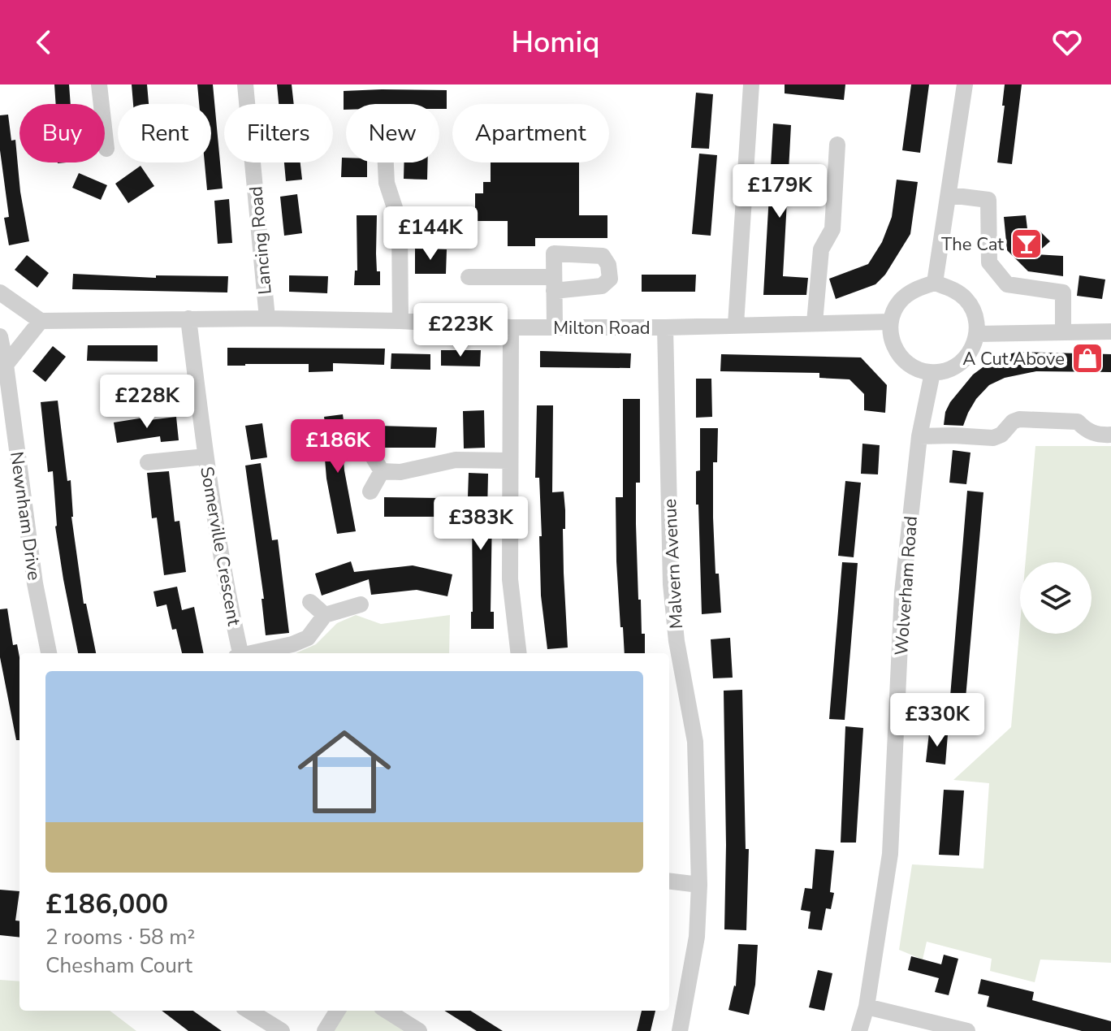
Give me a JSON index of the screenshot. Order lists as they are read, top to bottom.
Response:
{
  "streets": {
    "street": [
      "Lancing Road",
      "Milton Road",
      "Newnham Drive",
      "Somerville Crescent",
      "Malvern Avenue",
      "Wolverham Road"
    ]
  },
  "crossings": [
    ["Lancing Road", "Milton Road"],
    ["Milton Road", "Somerville Crescent"],
    ["Milton Road", "Malvern Avenue"],
    ["Milton Road", "Wolverham Road"]
  ],
  "places": {
    "bar": ["The Cat"],
    "shop": ["A Cut Above"]
  },
  "page": {
    "header": "Homiq",
    "chip": [
      "Buy",
      "Rent",
      "Filters",
      "New",
      "Apartment"
    ],
    "price": [
      "£179K",
      "£144K",
      "£223K",
      "£228K",
      "£186K",
      "£383K",
      "£330K"
    ],
    "list": [
      {
        "name": "£186,000",
        "note": "2 rooms · 58 m² · Chesham Court"
      }
    ]
  }
}
